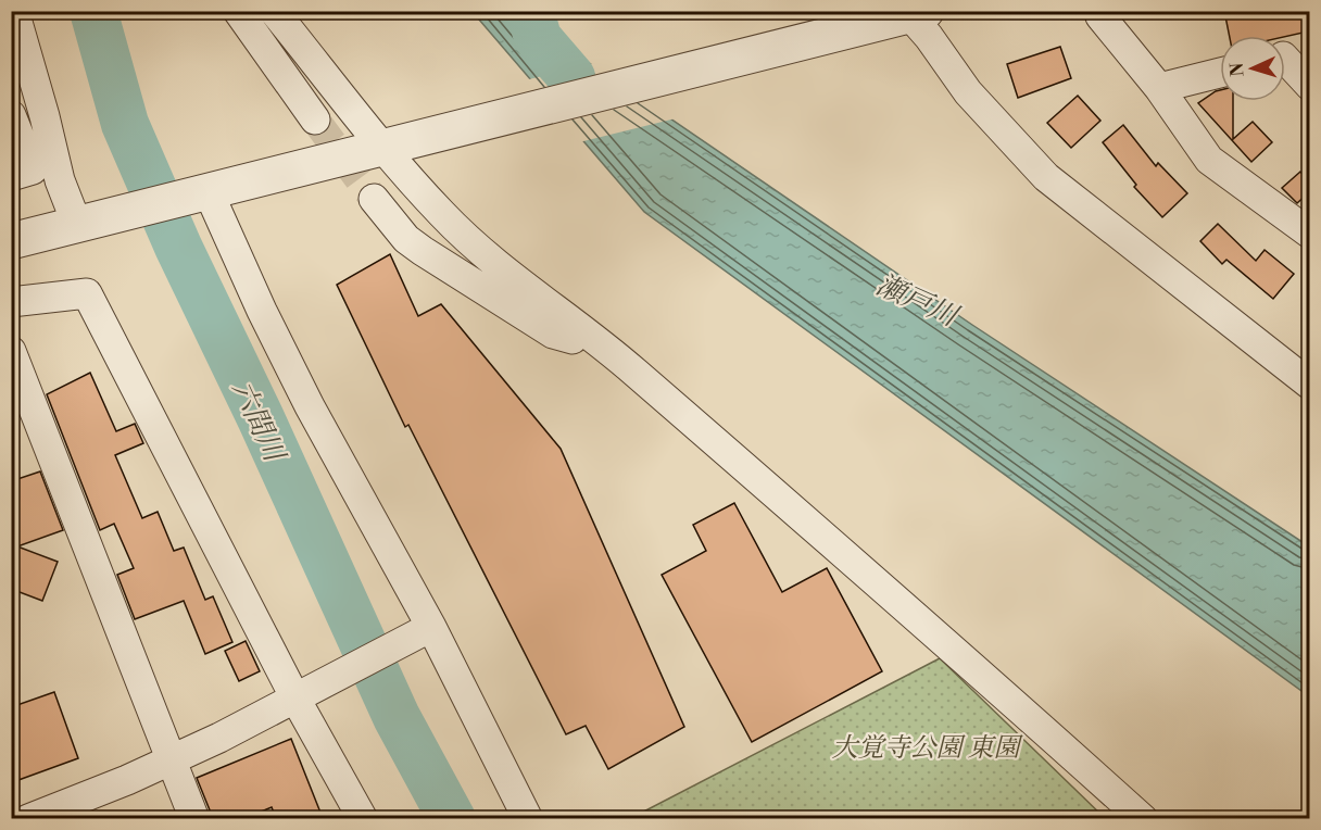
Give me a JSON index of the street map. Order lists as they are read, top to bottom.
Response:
{
  "water": ["瀬戸川", "六間川"],
  "parks": ["大覚寺公園 東園"],
  "north": "left"
}
